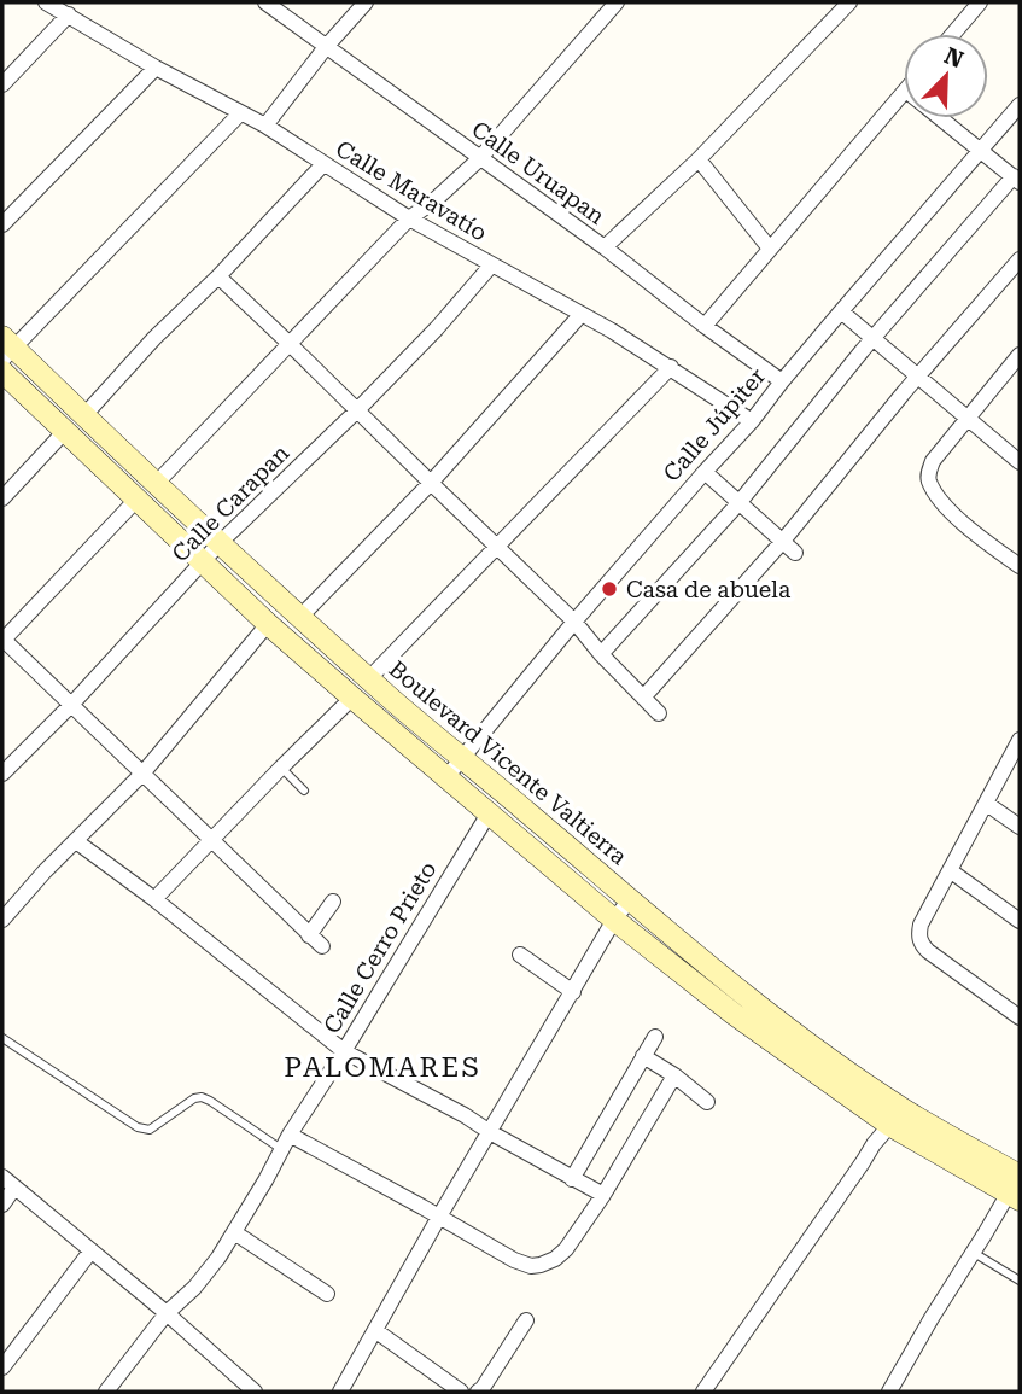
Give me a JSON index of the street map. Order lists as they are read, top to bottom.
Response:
{
  "streets": {
    "main road": ["Boulevard Vicente Valtierra"],
    "street": [
      "Calle Uruapan",
      "Calle Maravatío",
      "Calle Júpiter",
      "Calle Carapan",
      "Calle Cerro Prieto"
    ]
  },
  "crossings": [
    ["Calle Uruapan", "Calle Júpiter"],
    ["Calle Maravatío", "Calle Júpiter"],
    ["Calle Maravatío", "Calle Carapan"],
    ["Calle Júpiter", "Boulevard Vicente Valtierra"],
    ["Calle Carapan", "Boulevard Vicente Valtierra"],
    ["Boulevard Vicente Valtierra", "Calle Cerro Prieto"]
  ],
  "districts": ["PALOMARES"],
  "places": ["Casa de abuela"],
  "north": "top right"
}
